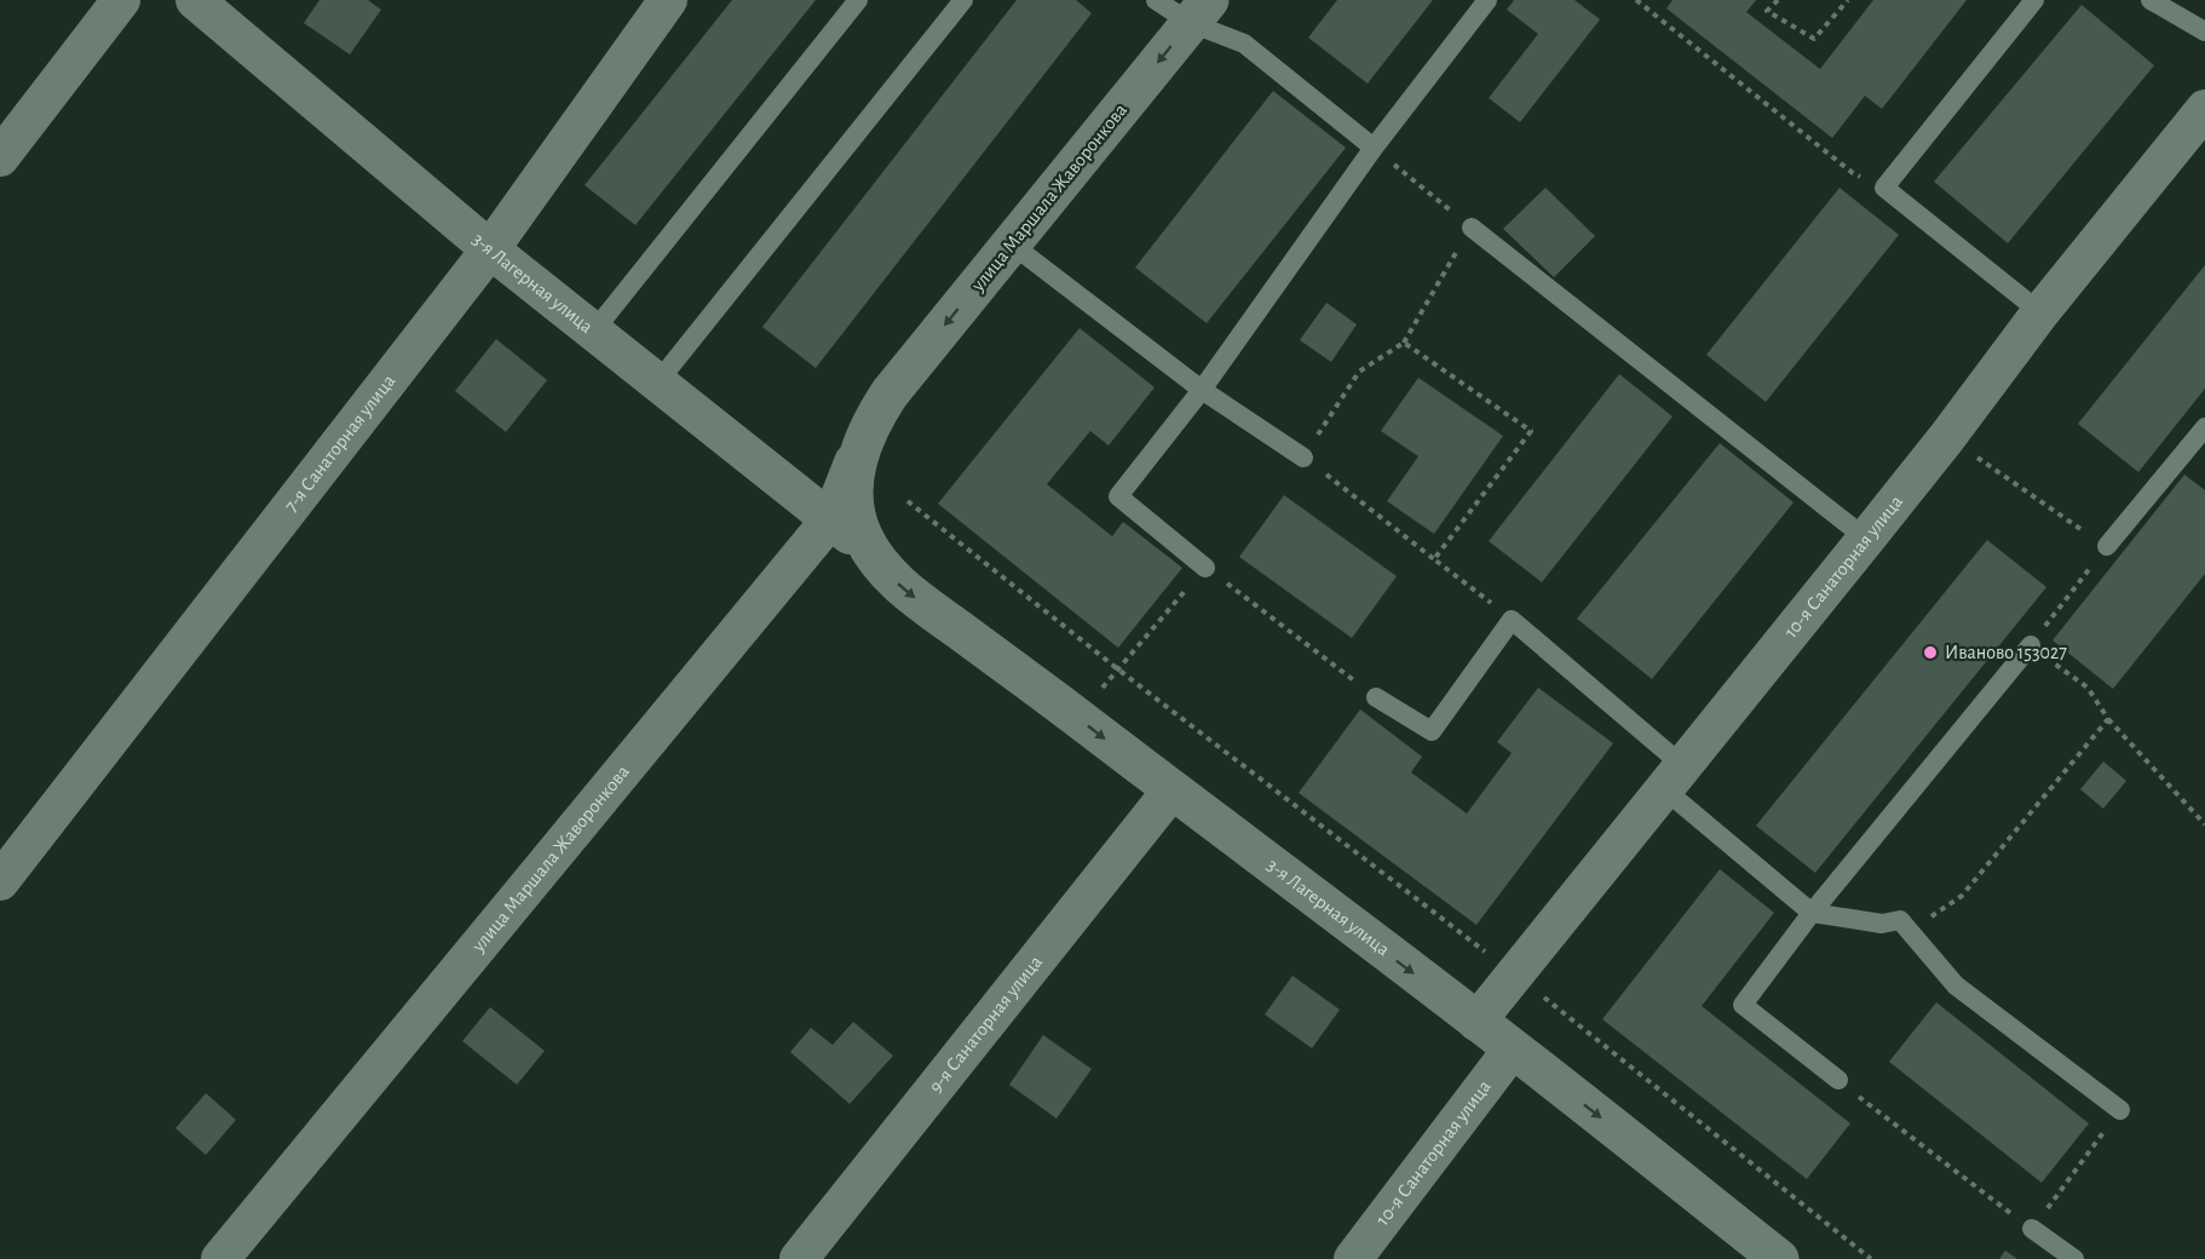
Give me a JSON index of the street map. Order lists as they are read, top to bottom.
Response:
{
  "streets": {
    "main road": ["улица Маршала Жаворонкова", "3-я Лагерная улица"],
    "street": ["7-я Санаторная улица", "10-я Санаторная улица", "9-я Санаторная улица"]
  },
  "crossings": [
    ["улица Маршала Жаворонкова", "3-я Лагерная улица"],
    ["3-я Лагерная улица", "7-я Санаторная улица"],
    ["3-я Лагерная улица", "10-я Санаторная улица"],
    ["3-я Лагерная улица", "9-я Санаторная улица"]
  ],
  "one_way": ["3-я Лагерная улица"],
  "places": ["Иваново 153027"]
}
